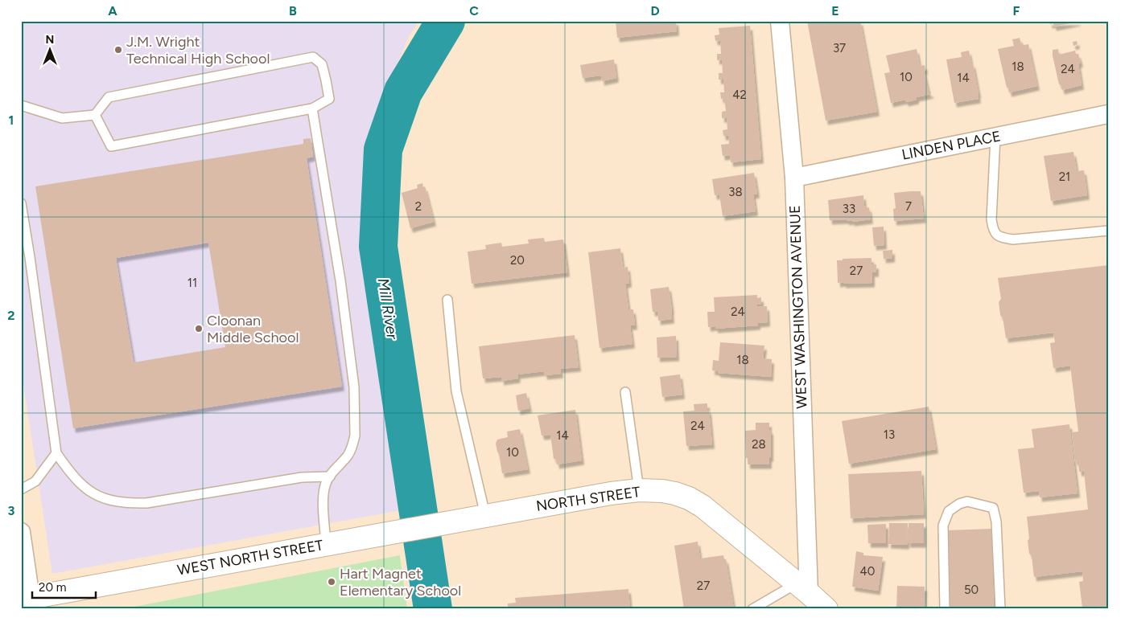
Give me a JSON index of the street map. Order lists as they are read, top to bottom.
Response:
{
  "streets": {
    "street": [
      "LINDEN PLACE",
      "WEST WASHINGTON AVENUE",
      "NORTH STREET",
      "WEST NORTH STREET"
    ]
  },
  "crossings": [
    ["LINDEN PLACE", "WEST WASHINGTON AVENUE"],
    ["WEST WASHINGTON AVENUE", "NORTH STREET"],
    ["NORTH STREET", "WEST NORTH STREET"]
  ],
  "water": ["Mill River"],
  "places": ["J.M. Wright Technical High School", "Cloonan Middle School", "Hart Magnet Elementary School"],
  "house_numbers": [
    "37",
    "18",
    "24",
    "10",
    "14",
    "42",
    "21",
    "38",
    "2",
    "7",
    "33",
    "20",
    "27",
    "11",
    "24",
    "18",
    "24",
    "13",
    "14",
    "28",
    "10",
    "40",
    "27",
    "50"
  ],
  "scale_bar": "20 m",
  "north": "top",
  "grid": {
    "columns": [
      "A",
      "B",
      "C",
      "D",
      "E",
      "F"
    ],
    "rows": ["1", "2", "3"]
  }
}
